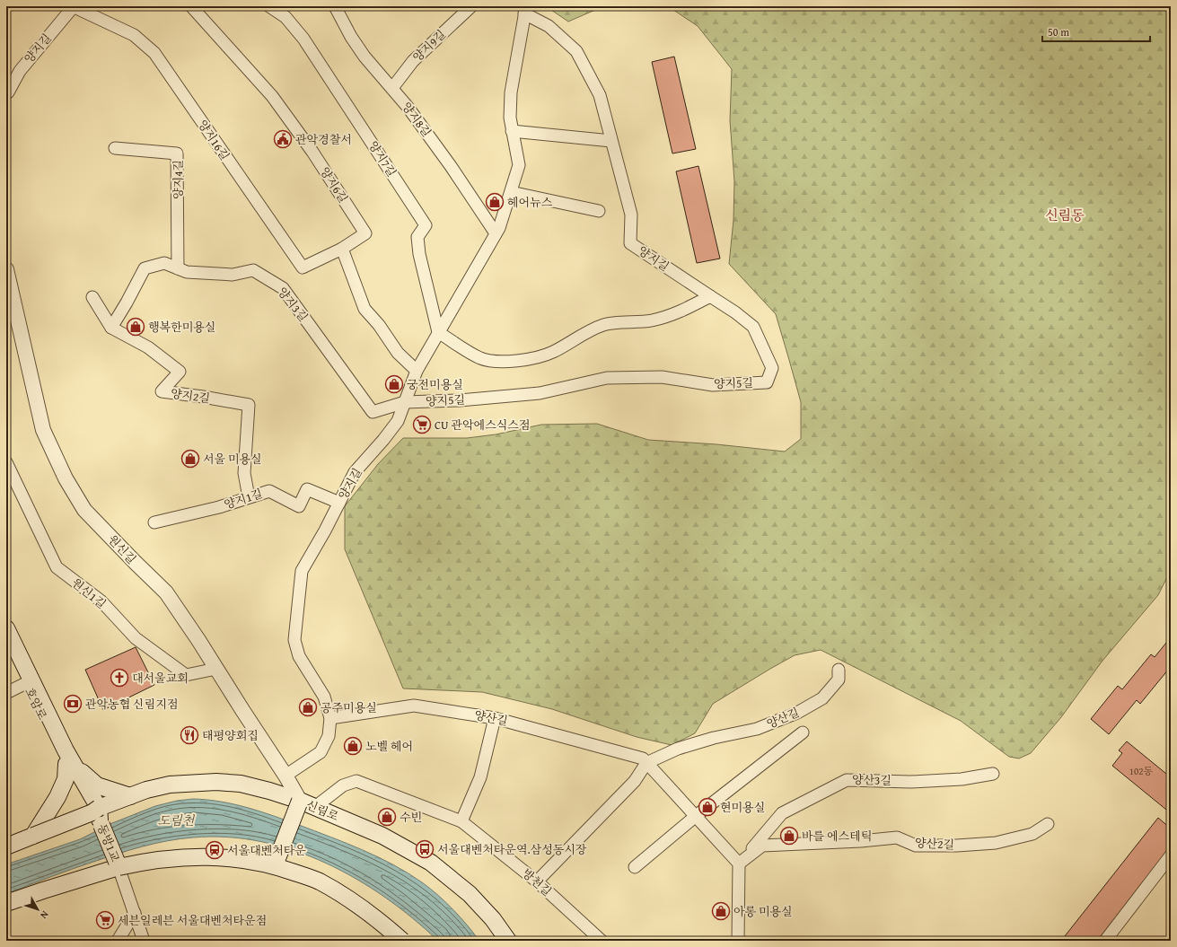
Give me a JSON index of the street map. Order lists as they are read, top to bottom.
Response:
{
  "streets": {
    "main road": ["호암로", "신림로", "동방1교"],
    "street": [
      "양지9길",
      "양지길",
      "양지8길",
      "양지16길",
      "양지7길",
      "양지4길",
      "양지6길",
      "양지3길",
      "양지5길",
      "양지2길",
      "양지1길",
      "원신길",
      "원신1길",
      "양산길",
      "양산3길",
      "양산2길",
      "방천길"
    ]
  },
  "crossings": [
    ["양지9길", "양지8길"],
    ["양지길", "양지8길"],
    ["양지길", "양지16길"],
    ["양지길", "양지7길"],
    ["양지길", "양지3길"],
    ["양지길", "양지5길"],
    ["양지길", "양지1길"],
    ["양지길", "원신길"],
    ["양지길", "양산길"],
    ["양지16길", "양지6길"],
    ["양지4길", "양지3길"],
    ["양지3길", "양지5길"],
    ["양지3길", "양지2길"],
    ["양지2길", "양지1길"],
    ["원신길", "원신1길"],
    ["원신길", "신림로"],
    ["호암로", "동방1교"],
    ["양산길", "양산3길"],
    ["양산길", "양산2길"],
    ["양산3길", "양산2길"],
    ["신림로", "동방1교"],
    ["신림로", "방천길"]
  ],
  "districts": ["신림동"],
  "water": ["도림천"],
  "places": {
    "public building": ["관악경찰서"],
    "shop": [
      "헤어뉴스",
      "행복한미용실",
      "궁전미용실",
      "서울 미용실",
      "공주미용실",
      "노벨 헤어",
      "현미용실",
      "수빈",
      "바를 에스테틱",
      "아롱 미용실"
    ],
    "supermarket": ["CU 관악에스식스점", "세븐일레븐 서울대벤처타운점"],
    "church": ["대서울교회"],
    "bank": ["관악농협 신림지점"],
    "restaurant": ["태평양회집"],
    "bus stop": ["서울대벤처타운역.삼성동시장"],
    "station": ["서울대벤처타운"]
  },
  "house_numbers": ["102동"],
  "scale_bar": "50 m",
  "north": "bottom right"
}
